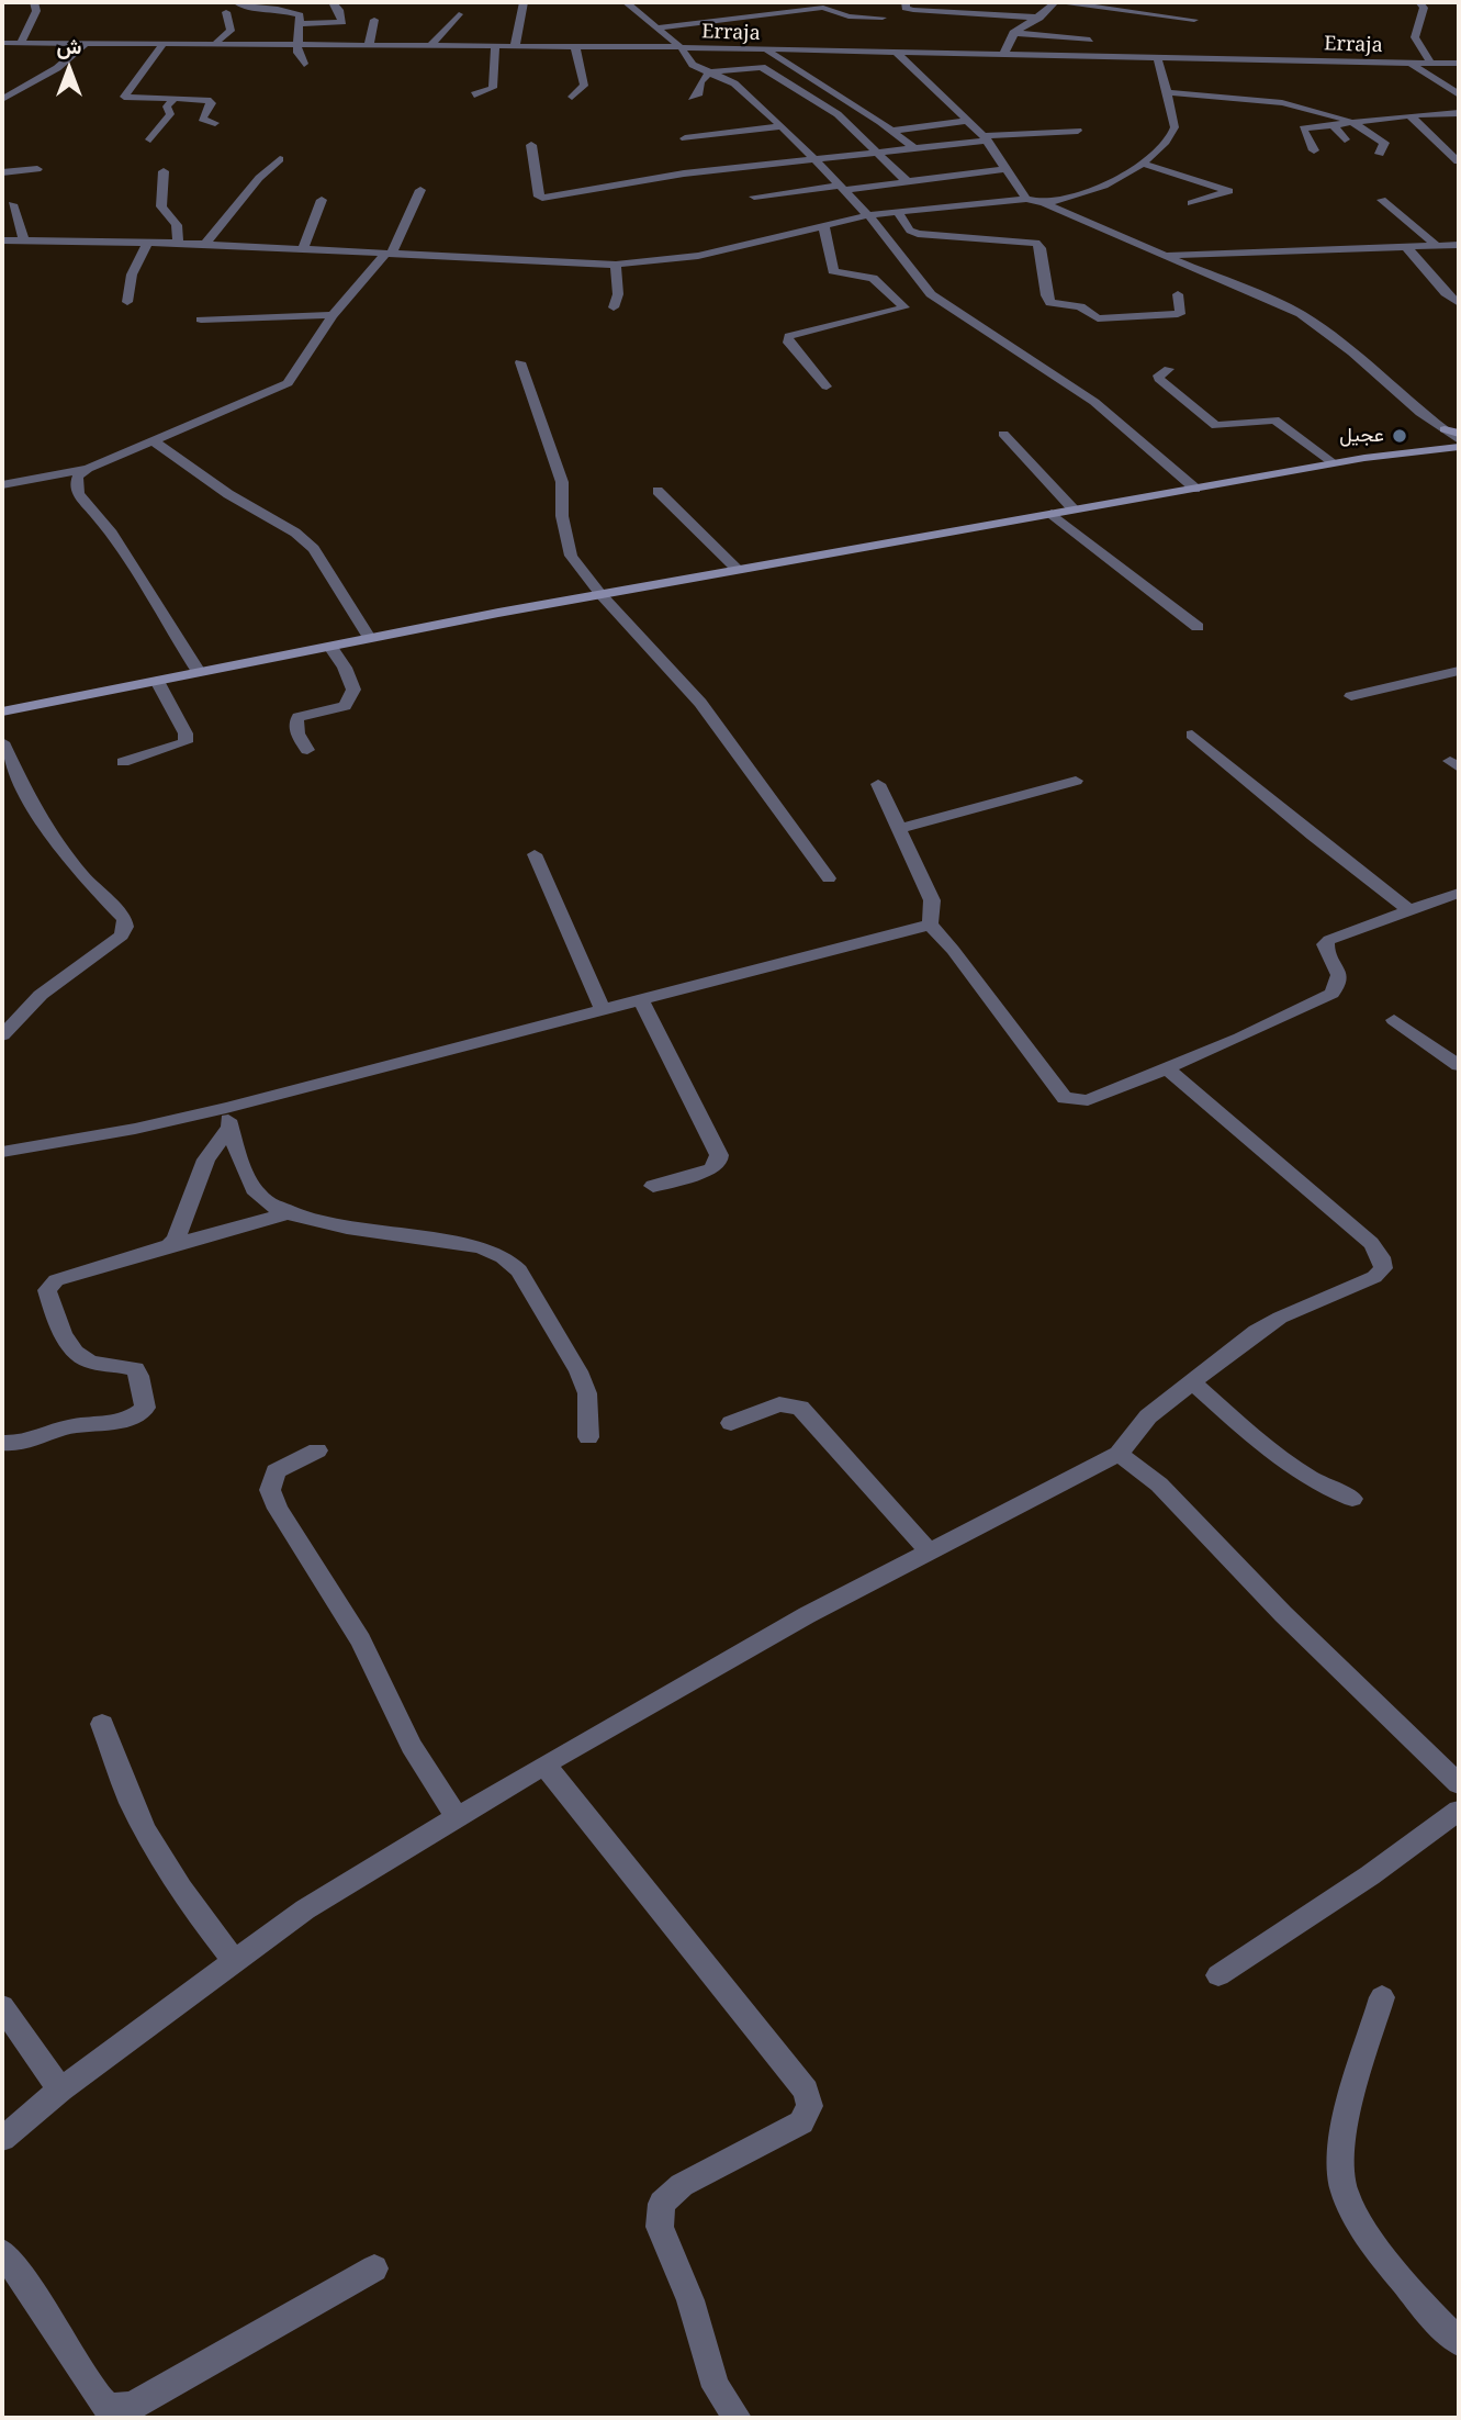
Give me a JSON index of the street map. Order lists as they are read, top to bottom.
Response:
{
  "streets": {
    "street": ["Erraja"]
  },
  "places": ["عجيل"],
  "north": "top"
}
